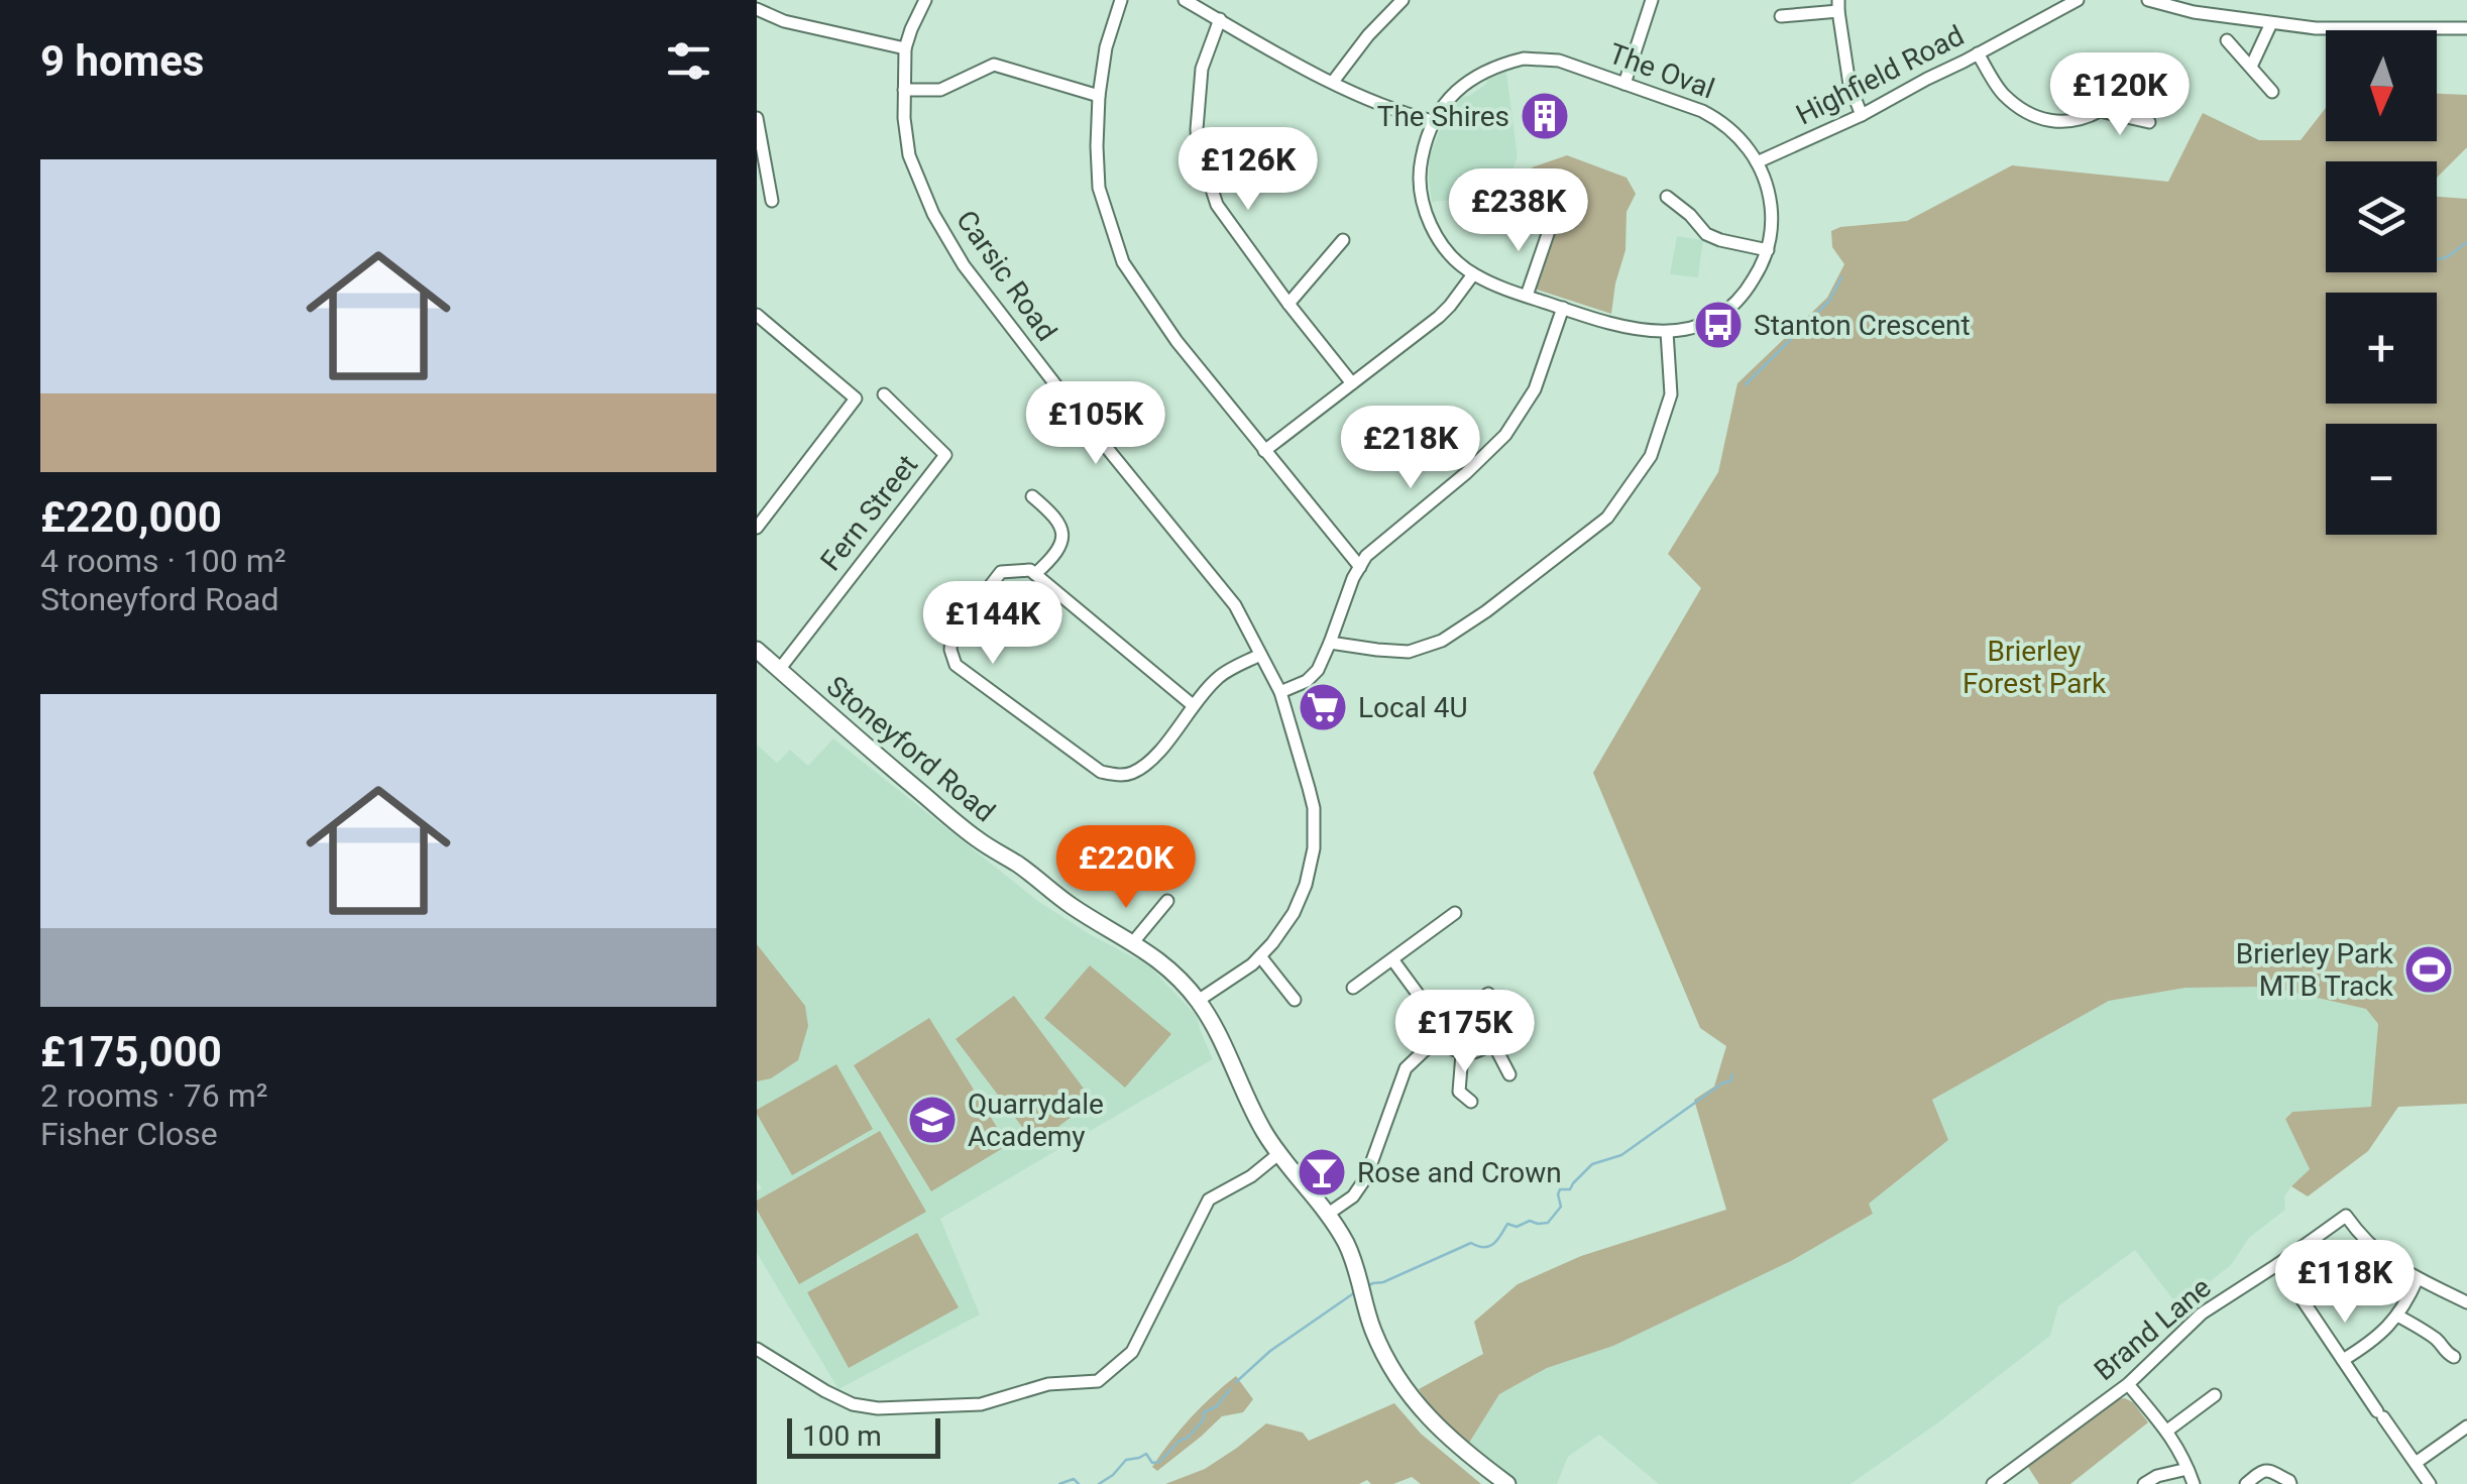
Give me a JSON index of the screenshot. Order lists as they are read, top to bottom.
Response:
{
  "streets": {
    "main road": ["Stoneyford Road"],
    "street": [
      "The Oval",
      "Highfield Road",
      "Carsic Road",
      "Fern Street",
      "Brand Lane"
    ]
  },
  "crossings": [
    ["The Oval", "Highfield Road"],
    ["Carsic Road", "Stoneyford Road"],
    ["Fern Street", "Stoneyford Road"]
  ],
  "parks": ["Brierley Forest Park"],
  "places": {
    "building": ["The Shires"],
    "bus stop": ["Stanton Crescent"],
    "supermarket": ["Local 4U"],
    "sports": ["Brierley Park MTB Track"],
    "school or university": ["Quarrydale Academy"],
    "bar": ["Rose and Crown"]
  },
  "scale_bar": "100 m",
  "north": "bottom",
  "page": {
    "heading": "9 homes",
    "map_buttons": ["+", "−"],
    "price": [
      "£120K",
      "£126K",
      "£238K",
      "£105K",
      "£218K",
      "£144K",
      "£220K",
      "£175K",
      "£118K"
    ],
    "list": [
      {
        "name": "£220,000",
        "note": "4 rooms · 100 m² · Stoneyford Road"
      },
      {
        "name": "£175,000",
        "note": "2 rooms · 76 m² · Fisher Close"
      }
    ],
    "scale": "100 m"
  }
}
